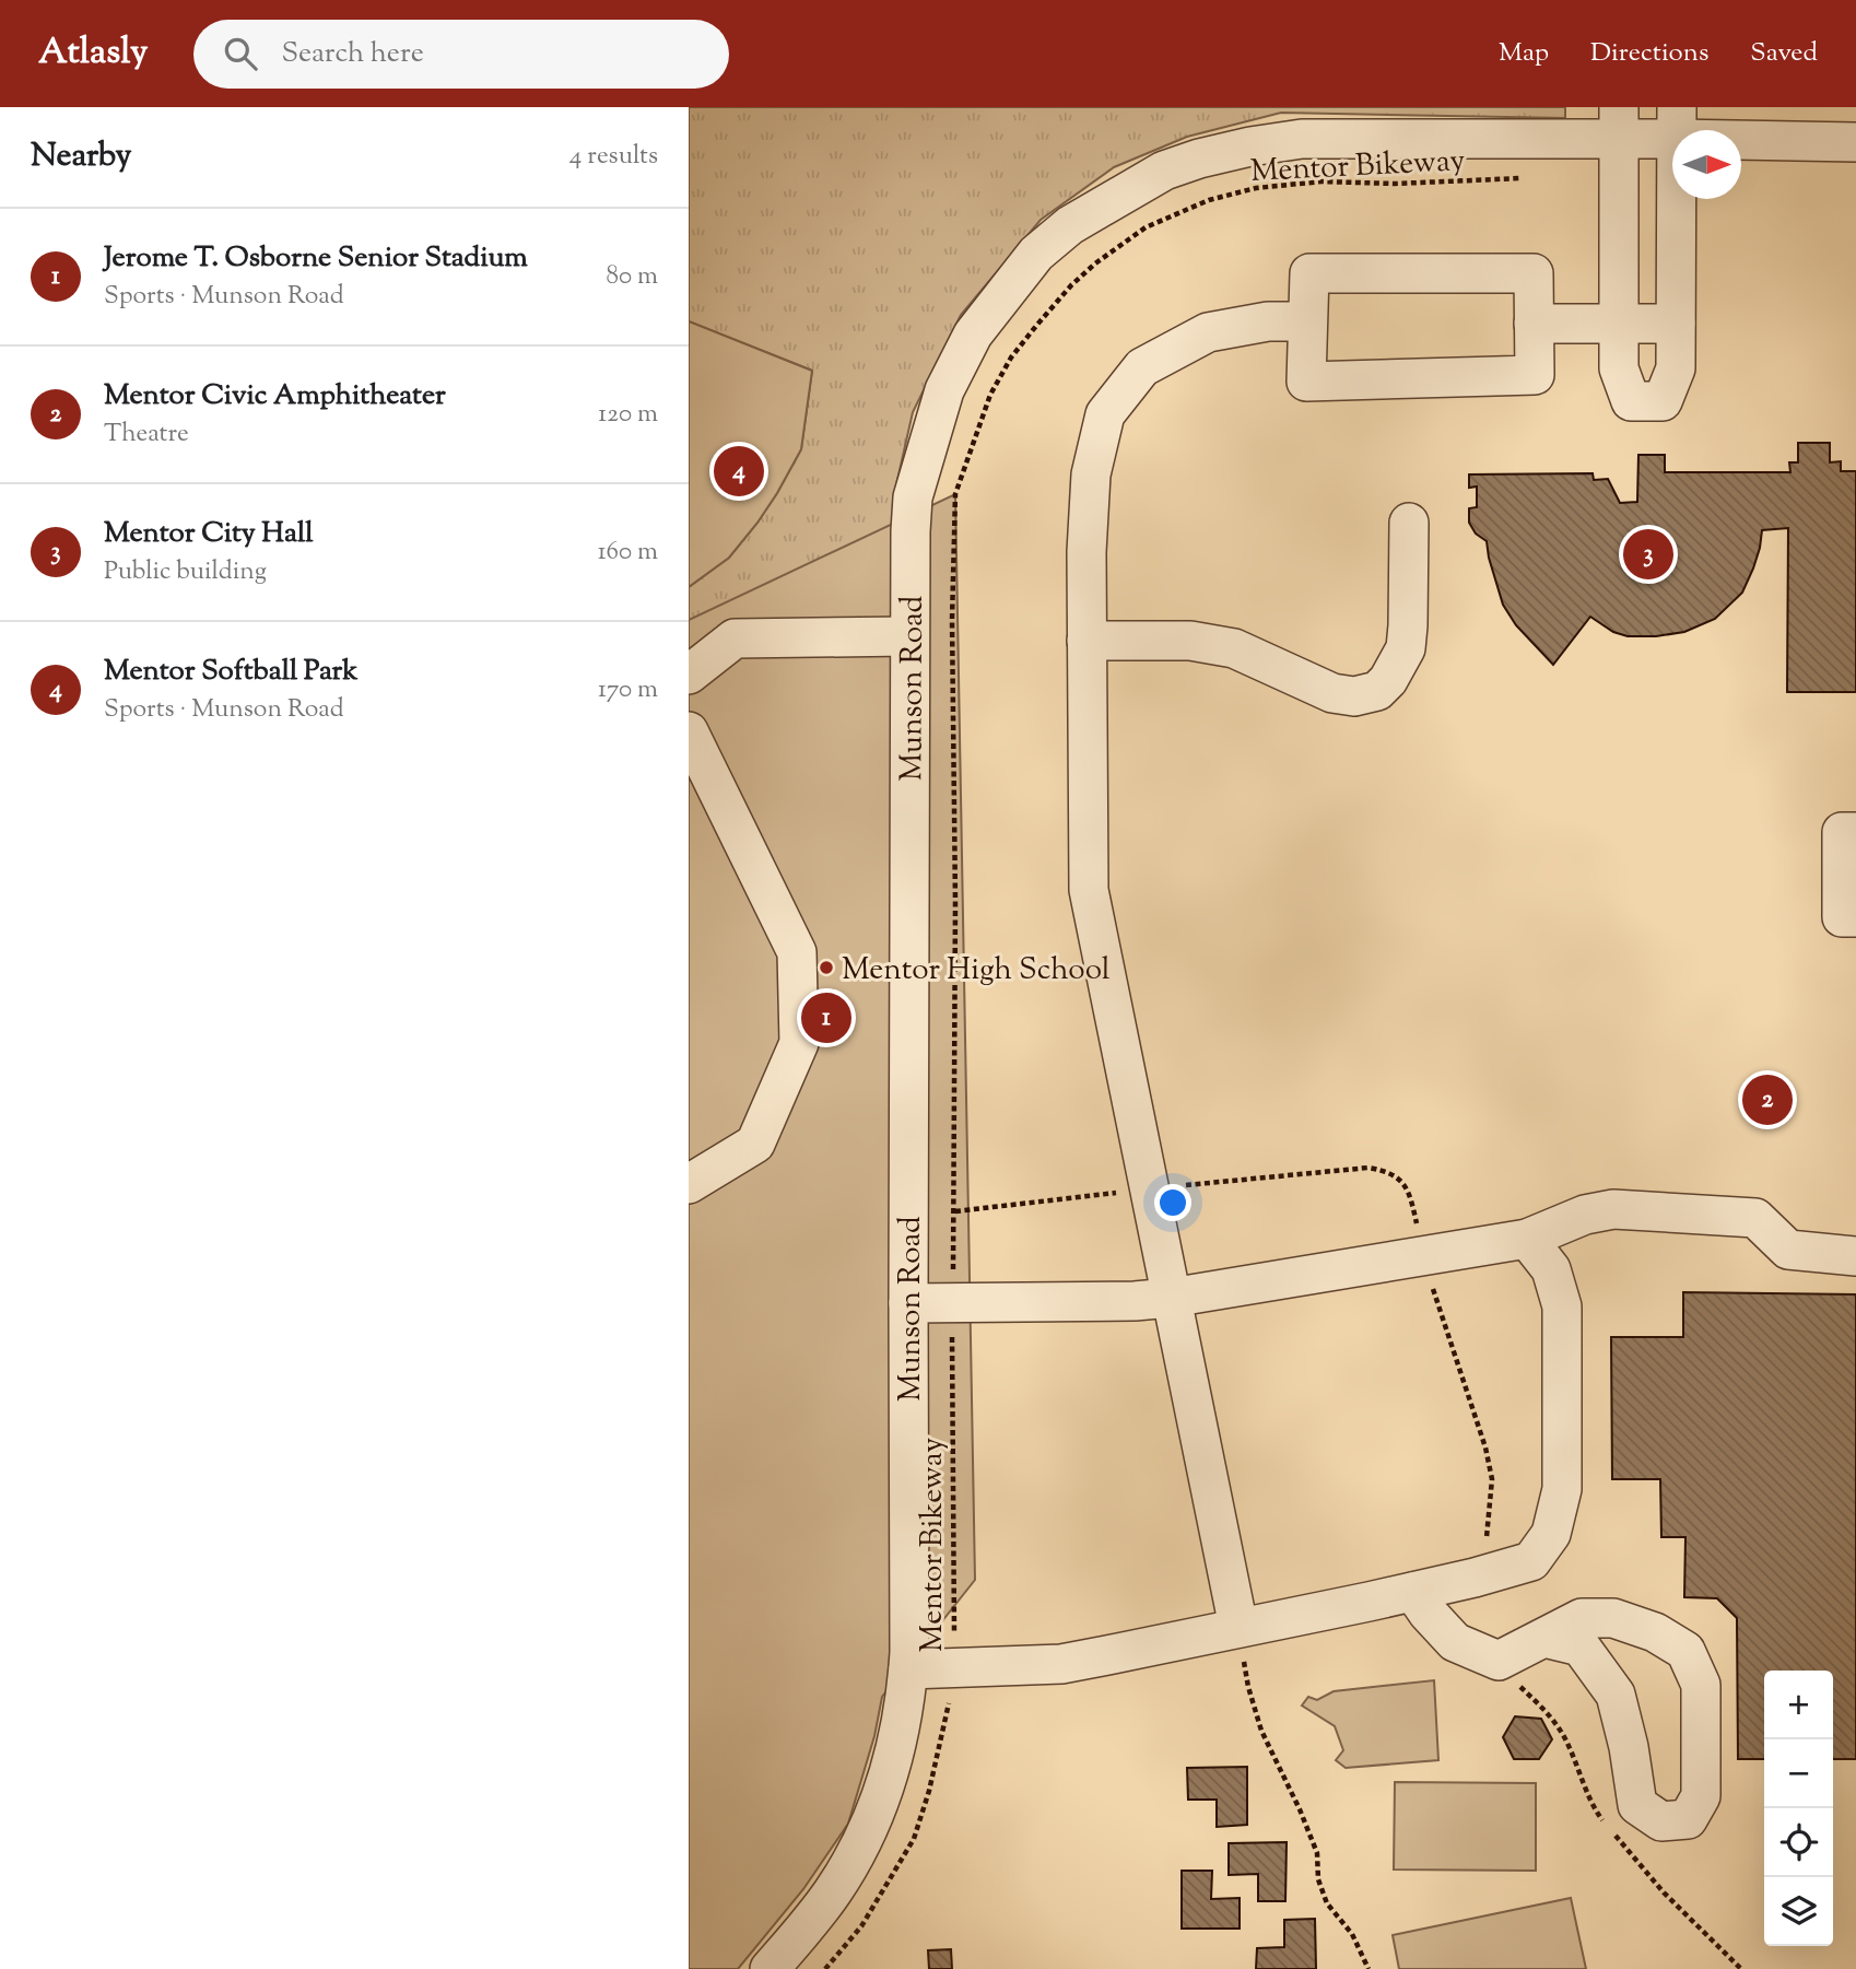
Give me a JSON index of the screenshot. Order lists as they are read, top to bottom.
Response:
{
  "streets": {
    "street": ["Munson Road"],
    "path": ["Mentor Bikeway"]
  },
  "places": ["Mentor High School"],
  "north": "right",
  "page": {
    "header": "Atlasly",
    "search": "Search here",
    "nav": ["Map", "Directions", "Saved"],
    "heading": ["Nearby", "4 results"],
    "list": [
      {
        "mark": "1",
        "name": "Jerome T. Osborne Senior Stadium",
        "note": "Sports · Munson Road",
        "value": "80 m"
      },
      {
        "mark": "2",
        "name": "Mentor Civic Amphitheater",
        "note": "Theatre",
        "value": "120 m"
      },
      {
        "mark": "3",
        "name": "Mentor City Hall",
        "note": "Public building",
        "value": "160 m"
      },
      {
        "mark": "4",
        "name": "Mentor Softball Park",
        "note": "Sports · Munson Road",
        "value": "170 m"
      }
    ],
    "pins": [
      "4",
      "3",
      "1",
      "2"
    ],
    "map_buttons": ["+", "−"]
  }
}
